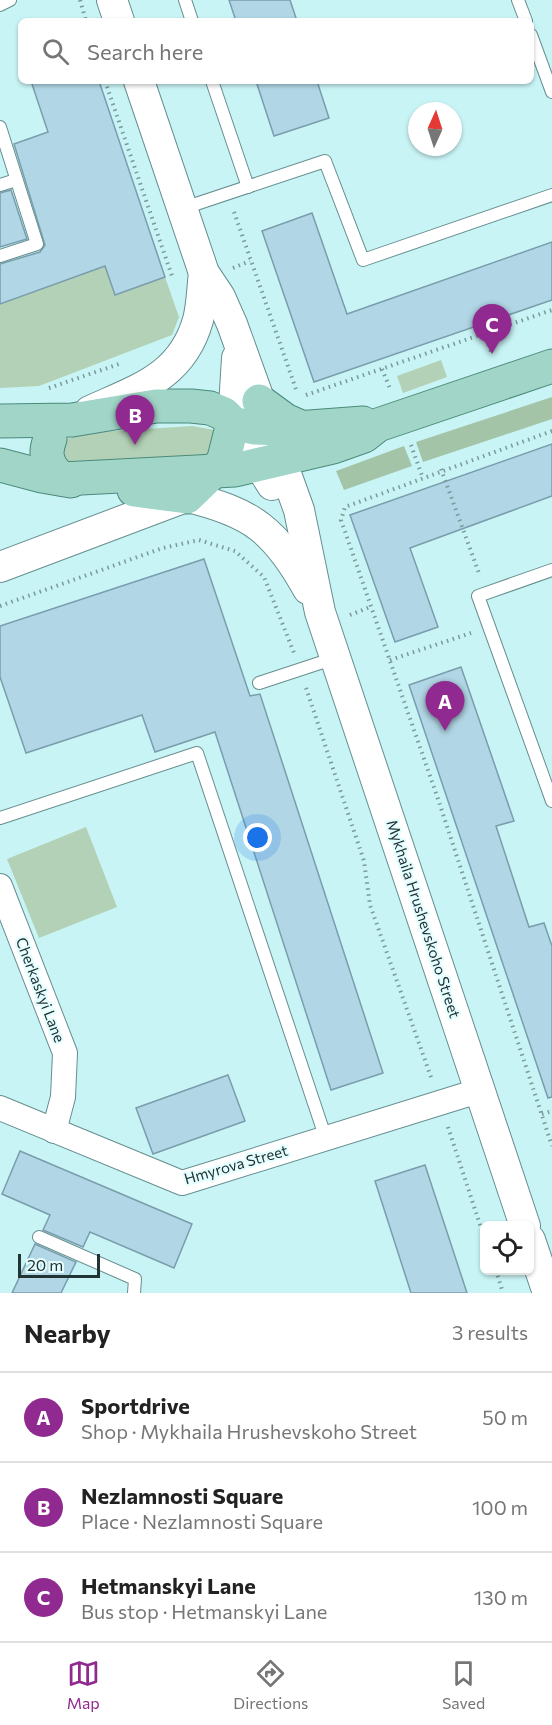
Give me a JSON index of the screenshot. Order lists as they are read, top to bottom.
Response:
{
  "streets": {
    "street": ["Mykhaila Hrushevskoho Street", "Cherkaskyi Lane", "Hmyrova Street"]
  },
  "crossings": [
    ["Mykhaila Hrushevskoho Street", "Hmyrova Street"],
    ["Cherkaskyi Lane", "Hmyrova Street"]
  ],
  "scale_bar": "20 m",
  "north": "top",
  "page": {
    "search": "Search here",
    "pins": ["C", "B", "A"],
    "scale": "20 m",
    "heading": ["Nearby", "3 results"],
    "list": [
      {
        "mark": "A",
        "name": "Sportdrive",
        "note": "Shop · Mykhaila Hrushevskoho Street",
        "value": "50 m"
      },
      {
        "mark": "B",
        "name": "Nezlamnosti Square",
        "note": "Place · Nezlamnosti Square",
        "value": "100 m"
      },
      {
        "mark": "C",
        "name": "Hetmanskyi Lane",
        "note": "Bus stop · Hetmanskyi Lane",
        "value": "130 m"
      }
    ],
    "nav": ["Map", "Directions", "Saved"]
  }
}
